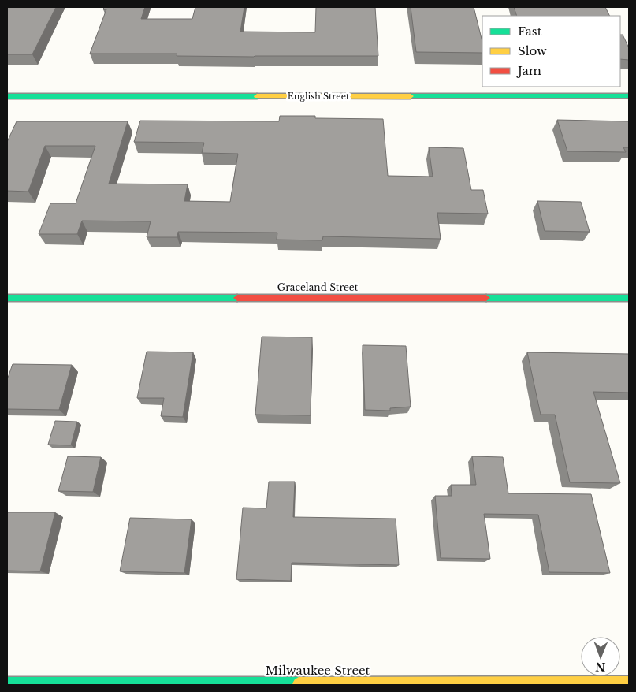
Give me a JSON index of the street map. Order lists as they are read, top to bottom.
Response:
{
  "streets": {
    "street": ["English Street", "Graceland Street", "Milwaukee Street"]
  },
  "legend": ["Fast", "Slow", "Jam"],
  "north": "bottom"
}
